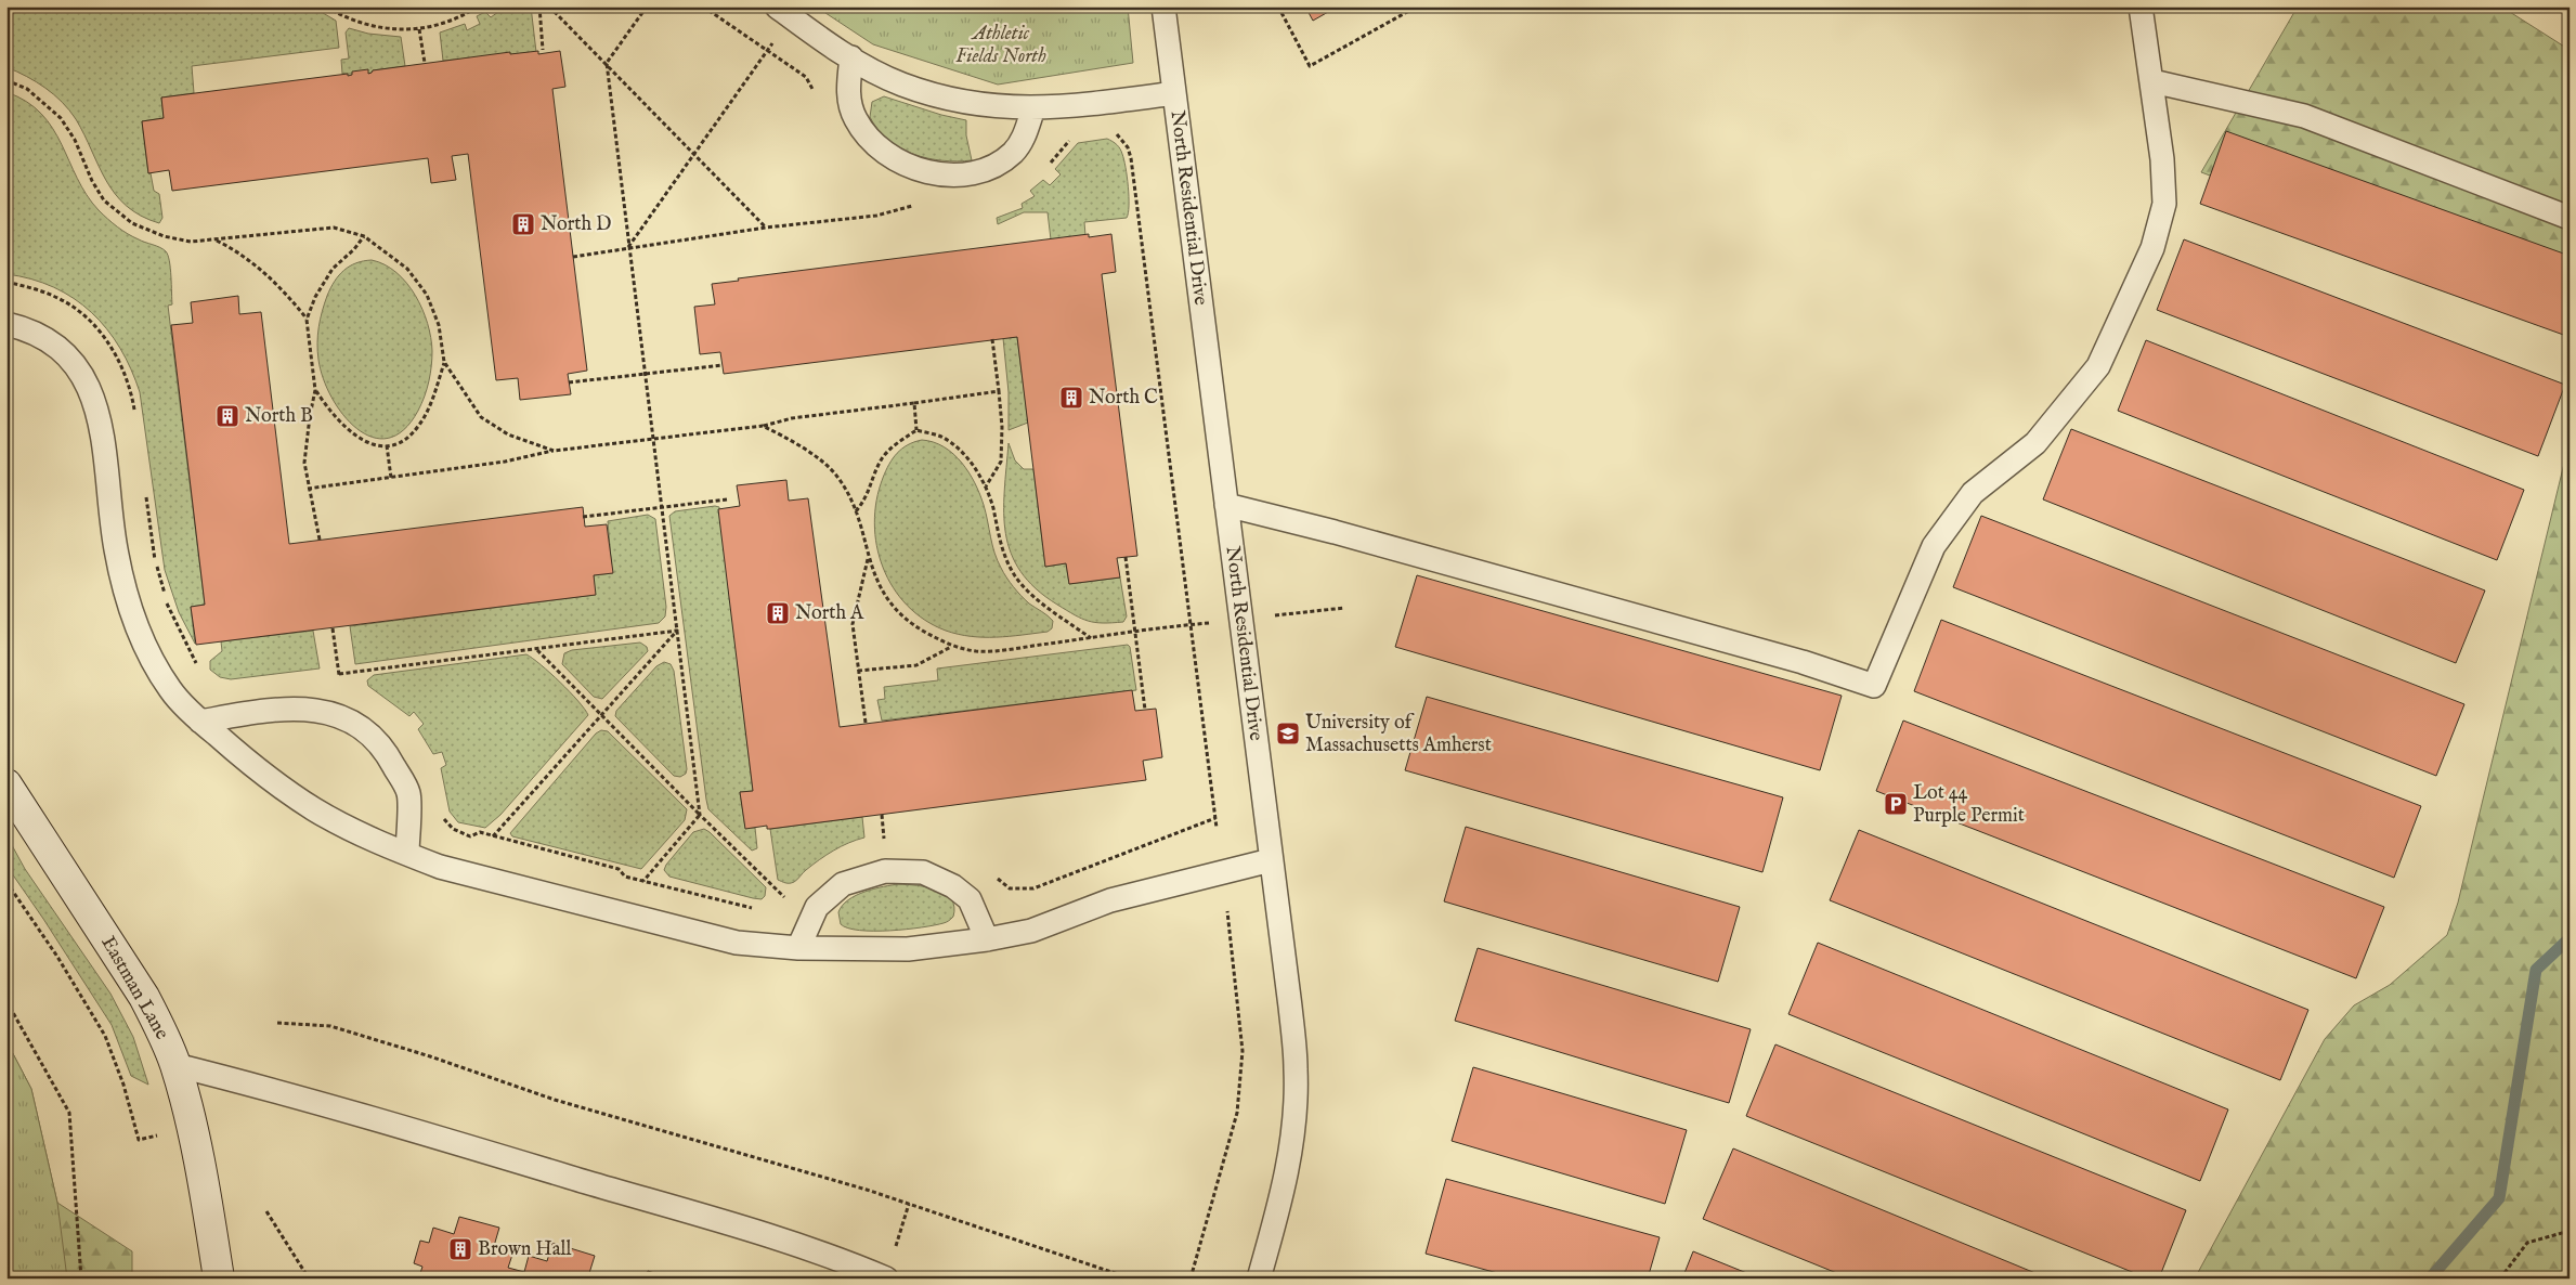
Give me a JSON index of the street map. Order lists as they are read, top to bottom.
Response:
{
  "streets": {
    "street": ["Eastman Lane"],
    "lane": ["North Residential Drive"]
  },
  "parks": ["Athletic Fields North"],
  "places": {
    "building": [
      "North D",
      "North C",
      "North B",
      "North A",
      "Brown Hall"
    ],
    "school or university": ["University of Massachusetts Amherst"],
    "parking": ["Lot 44 Purple Permit"]
  }
}
